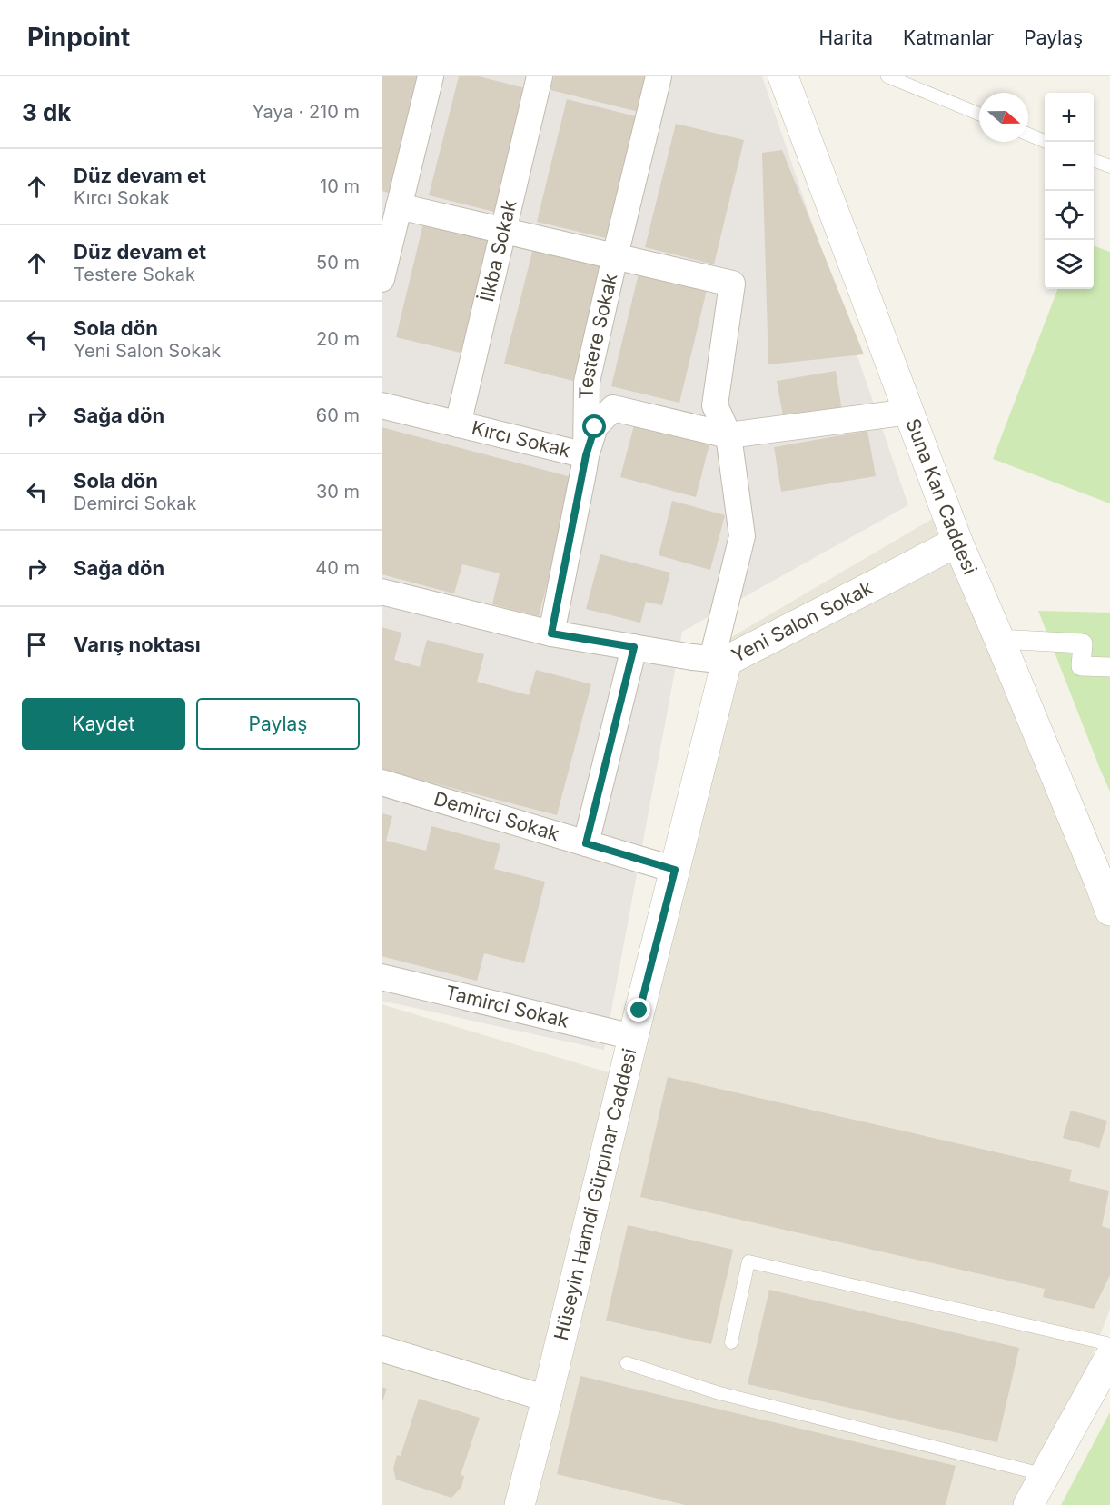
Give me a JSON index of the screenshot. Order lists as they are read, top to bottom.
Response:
{
  "streets": {
    "street": [
      "İlkba Sokak",
      "Testere Sokak",
      "Kırcı Sokak",
      "Suna Kan Caddesi",
      "Yeni Salon Sokak",
      "Demirci Sokak",
      "Tamirci Sokak",
      "Hüseyin Hamdi Gürpınar Caddesi"
    ]
  },
  "crossings": [
    ["İlkba Sokak", "Kırcı Sokak"],
    ["Testere Sokak", "Kırcı Sokak"],
    ["Testere Sokak", "Yeni Salon Sokak"],
    ["Suna Kan Caddesi", "Yeni Salon Sokak"],
    ["Yeni Salon Sokak", "Hüseyin Hamdi Gürpınar Caddesi"],
    ["Demirci Sokak", "Hüseyin Hamdi Gürpınar Caddesi"],
    ["Tamirci Sokak", "Hüseyin Hamdi Gürpınar Caddesi"]
  ],
  "north": "right",
  "page": {
    "header": "Pinpoint",
    "nav": ["Harita", "Katmanlar", "Paylaş"],
    "heading": ["3 dk", "Yaya · 210 m"],
    "map_buttons": ["+", "−"],
    "list": [
      ["Düz devam et", "Kırcı Sokak", "10 m"],
      ["Düz devam et", "Testere Sokak", "50 m"],
      ["Sola dön", "Yeni Salon Sokak", "20 m"],
      ["Sağa dön", "60 m"],
      ["Sola dön", "Demirci Sokak", "30 m"],
      ["Sağa dön", "40 m"],
      "Varış noktası"
    ],
    "buttons": ["Kaydet", "Paylaş"]
  }
}
